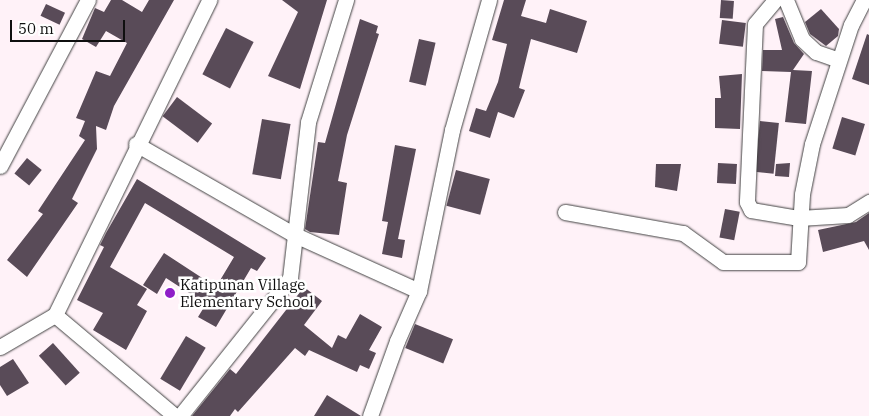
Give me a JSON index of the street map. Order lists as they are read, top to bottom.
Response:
{
  "places": ["Katipunan Village Elementary School"],
  "scale_bar": "50 m"
}
